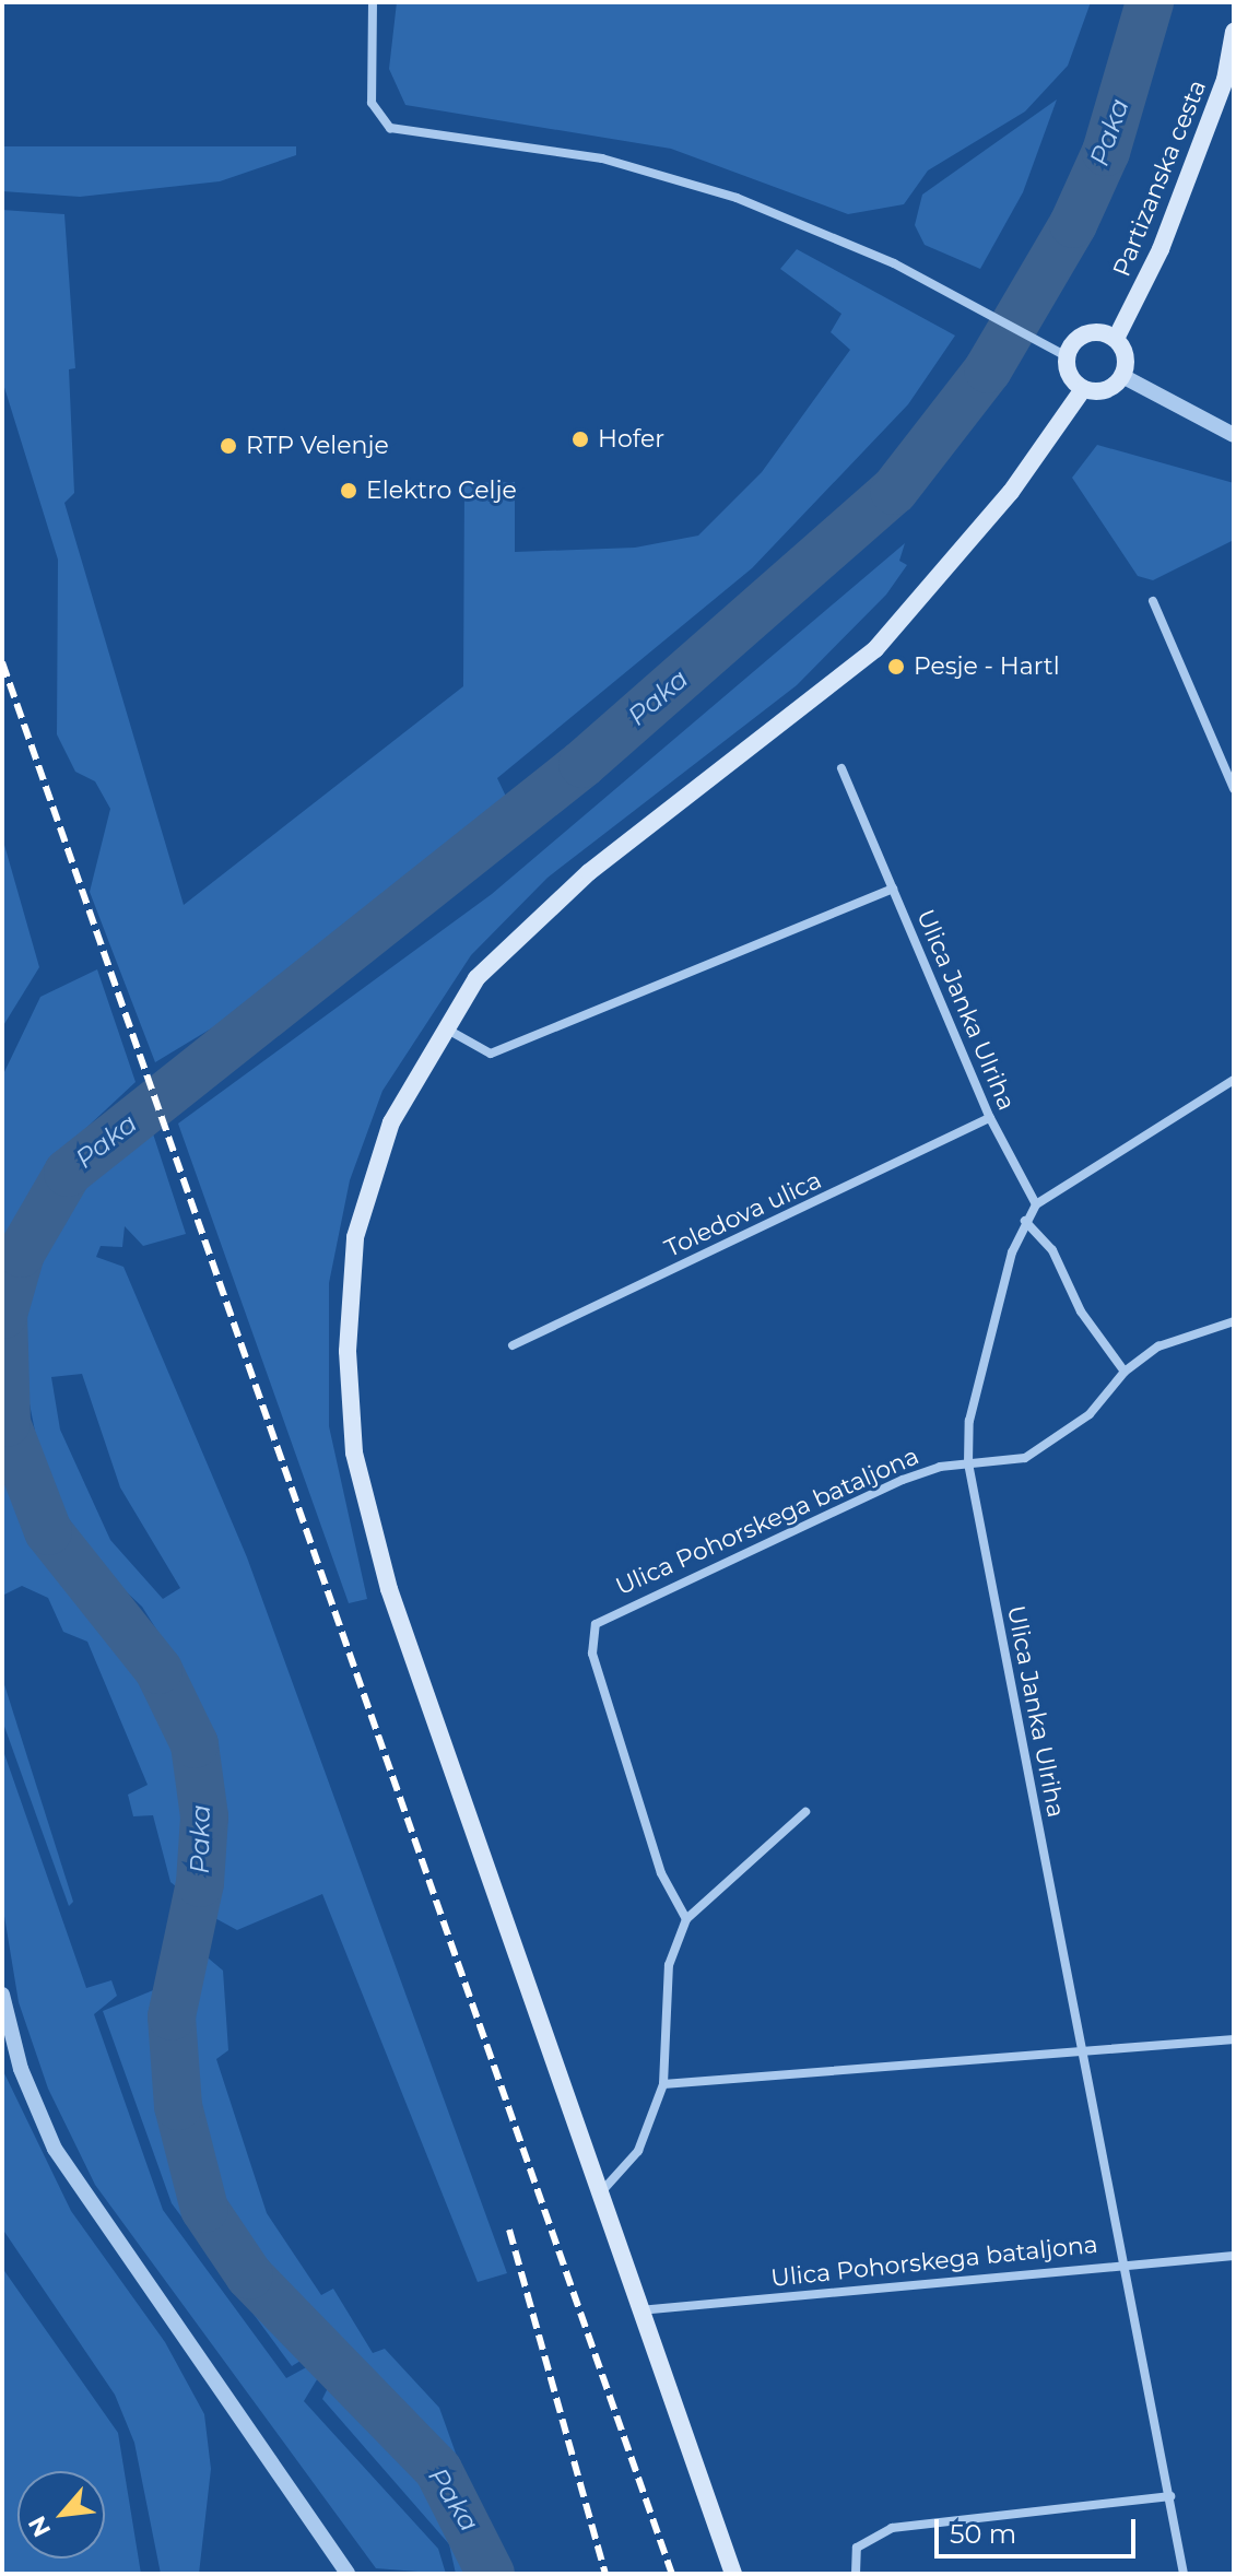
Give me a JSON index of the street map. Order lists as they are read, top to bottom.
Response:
{
  "streets": {
    "main road": ["Partizanska cesta"],
    "street": ["Ulica Janka Ulriha", "Toledova ulica", "Ulica Pohorskega bataljona"]
  },
  "crossings": [
    ["Ulica Janka Ulriha", "Toledova ulica"],
    ["Ulica Janka Ulriha", "Ulica Pohorskega bataljona"]
  ],
  "water": ["Paka"],
  "places": [
    "Hofer",
    "RTP Velenje",
    "Elektro Celje",
    "Pesje - Hartl"
  ],
  "scale_bar": "50 m",
  "north": "bottom left"
}
